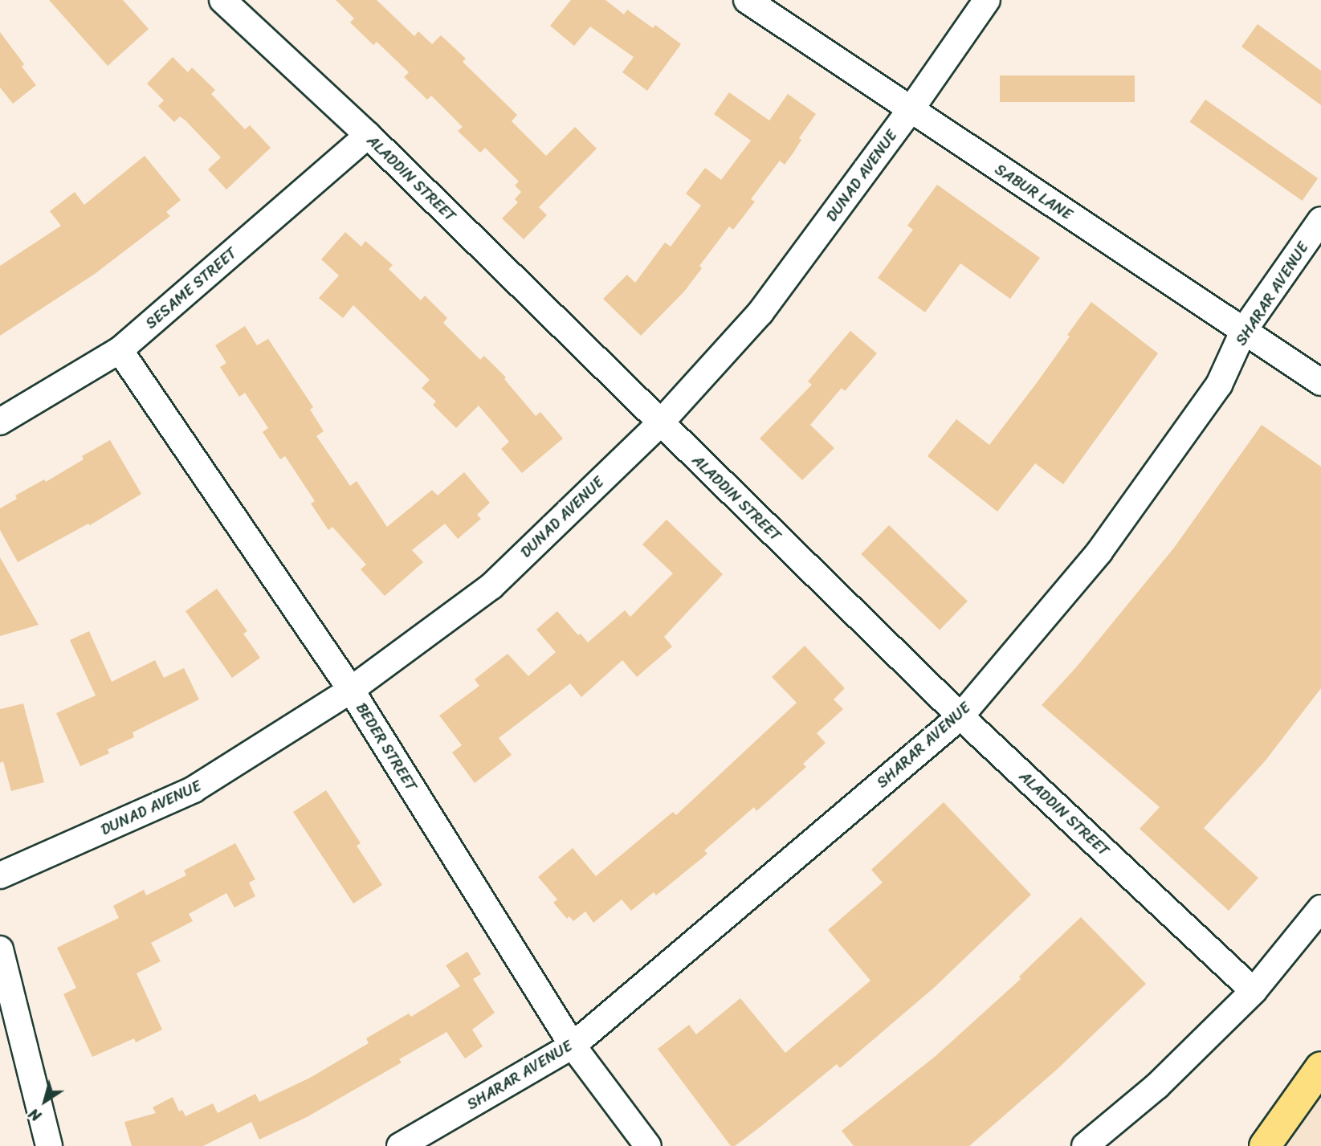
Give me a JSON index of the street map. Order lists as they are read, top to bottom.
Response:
{
  "streets": {
    "street": [
      "DUNAD AVENUE",
      "ALADDIN STREET",
      "SABUR LANE",
      "SESAME STREET",
      "SHARAR AVENUE",
      "BEDER STREET"
    ]
  },
  "crossings": [
    ["DUNAD AVENUE", "ALADDIN STREET"],
    ["DUNAD AVENUE", "SABUR LANE"],
    ["DUNAD AVENUE", "BEDER STREET"],
    ["ALADDIN STREET", "SESAME STREET"],
    ["ALADDIN STREET", "SHARAR AVENUE"],
    ["SABUR LANE", "SHARAR AVENUE"],
    ["SESAME STREET", "BEDER STREET"],
    ["SHARAR AVENUE", "BEDER STREET"]
  ],
  "north": "bottom left"
}
